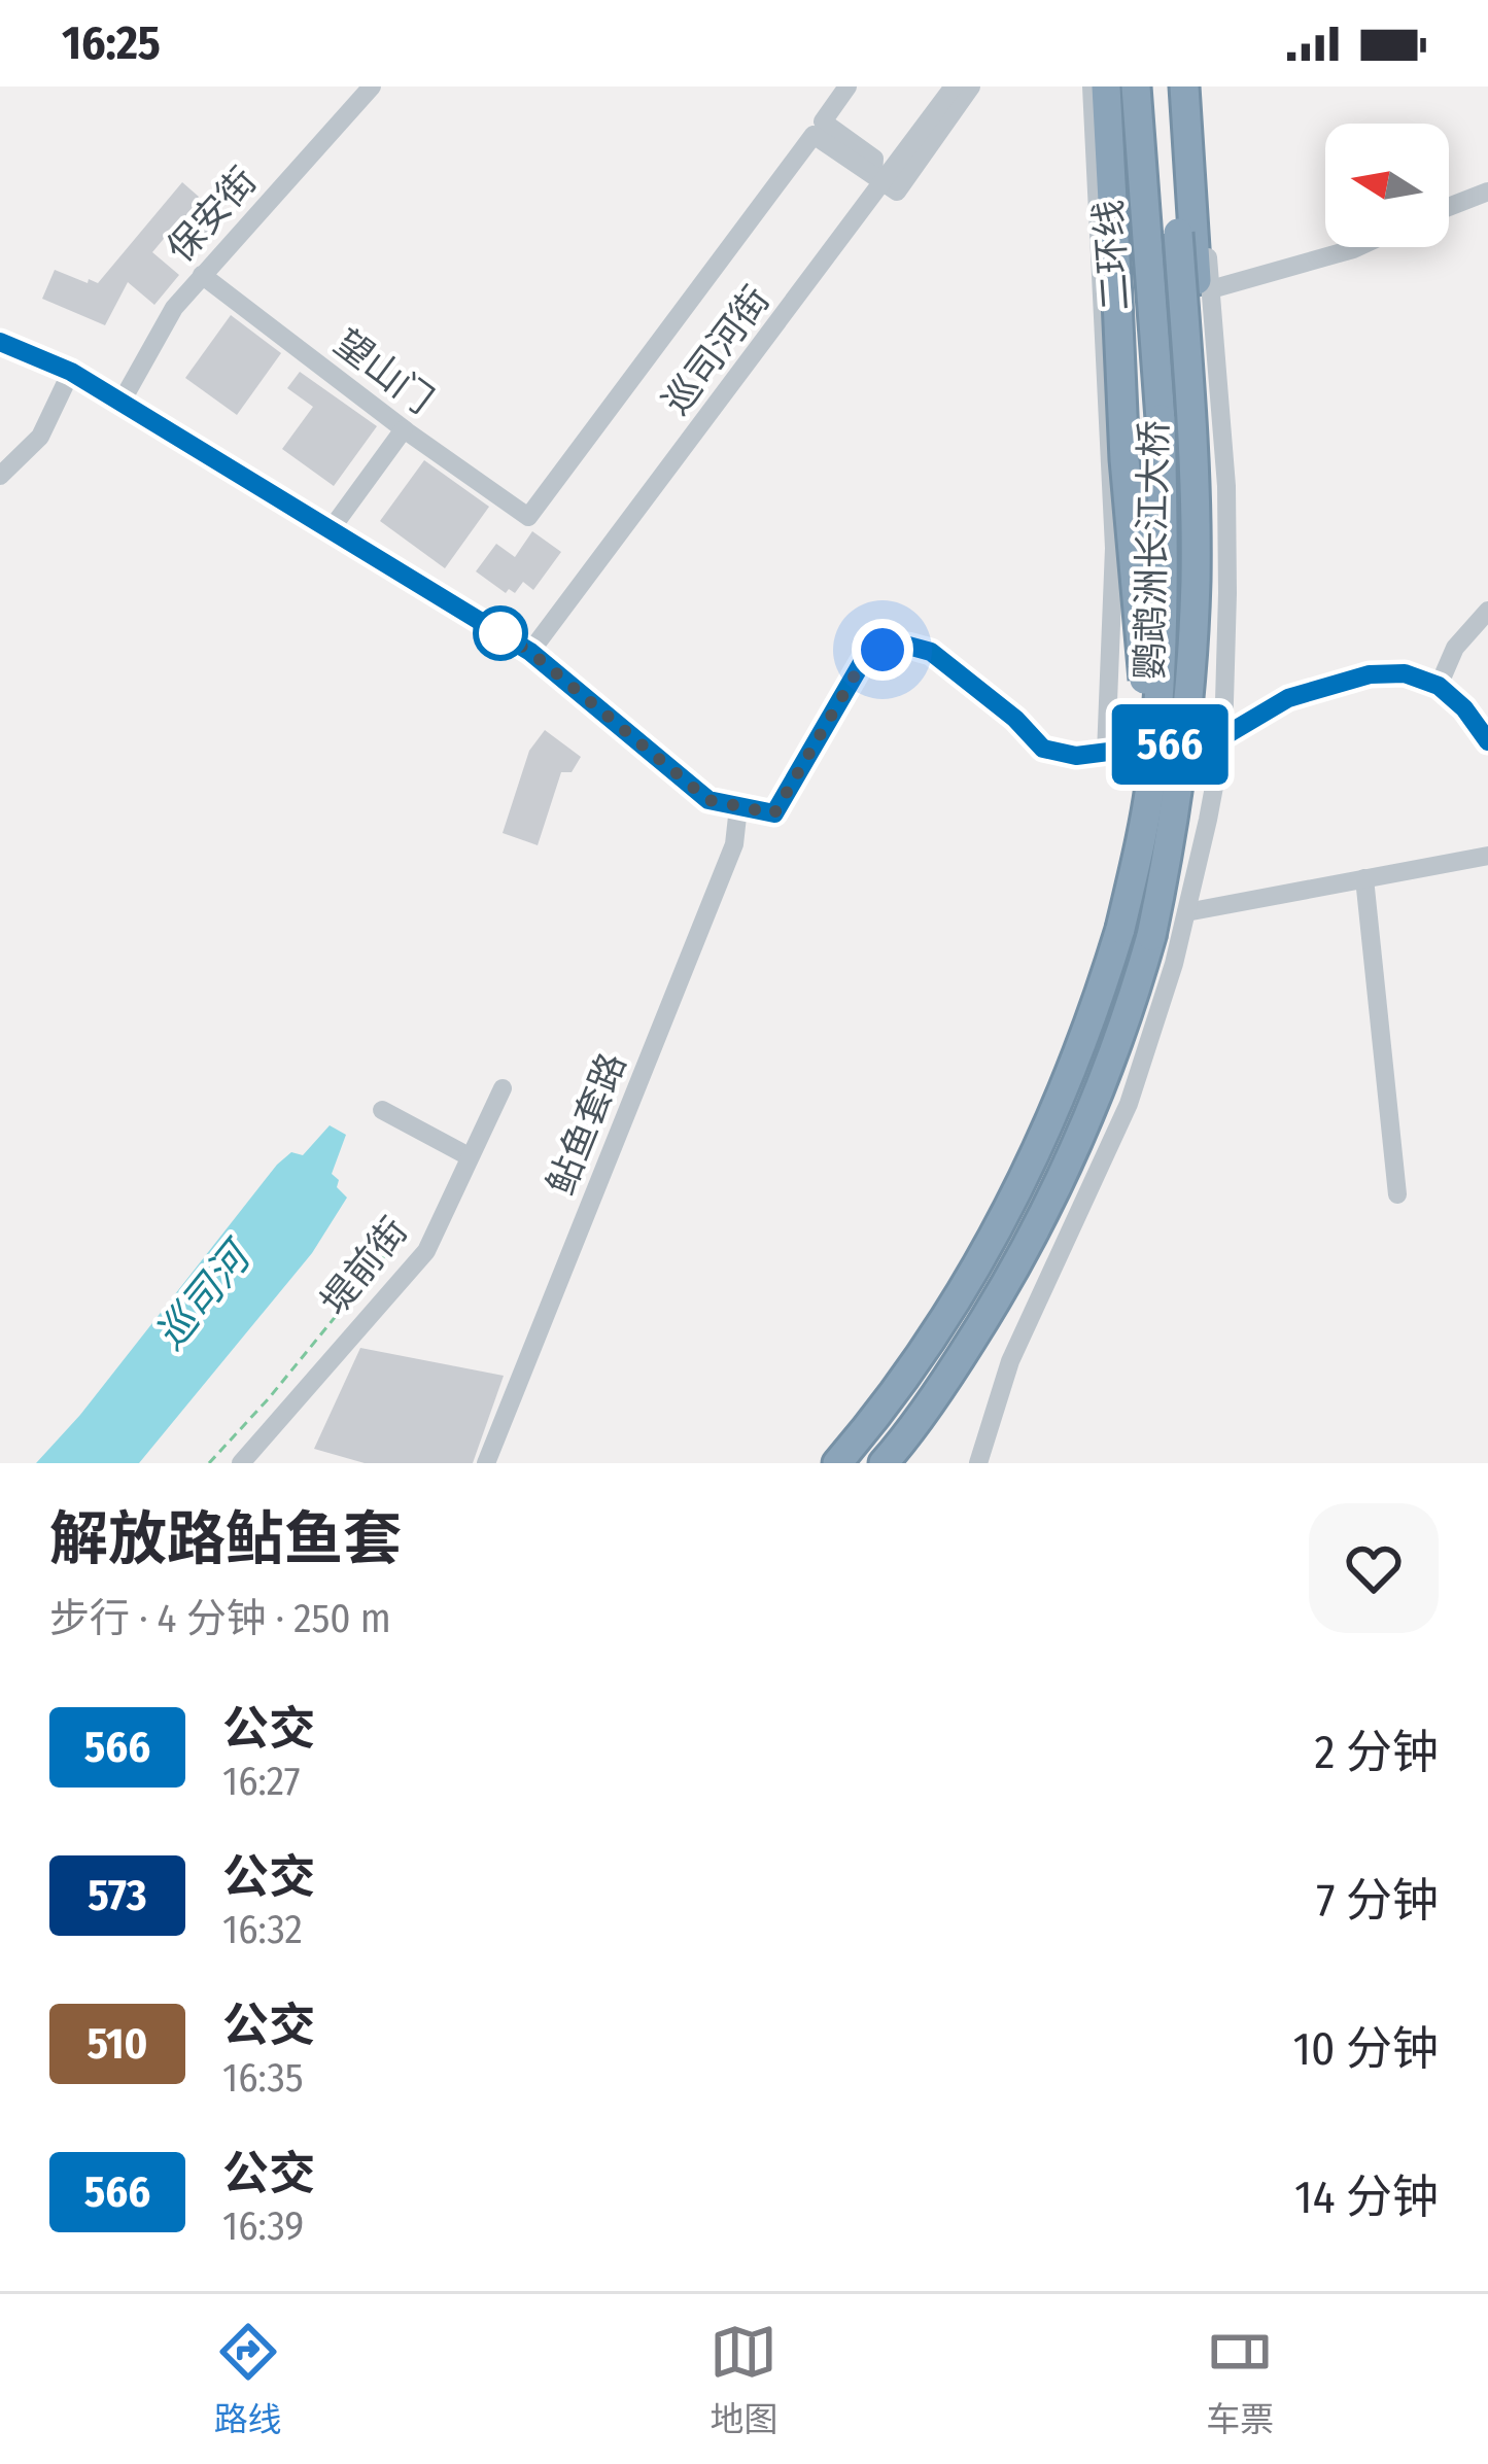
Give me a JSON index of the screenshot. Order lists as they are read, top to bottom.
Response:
{
  "streets": {
    "highway": ["二环线", "鹦鹉洲长江大桥"],
    "street": [
      "保安街",
      "巡司河街",
      "望山门",
      "鲇鱼套路",
      "堤前街"
    ]
  },
  "crossings": [
    ["保安街", "望山门"],
    ["二环线", "鹦鹉洲长江大桥"],
    ["巡司河街", "望山门"]
  ],
  "water": ["巡司河"],
  "lines": ["bus line 566"],
  "north": "left",
  "page": {
    "status": "16:25",
    "on_map": "566",
    "heading": ["解放路鲇鱼套", "步行 · 4 分钟 · 250 m"],
    "list": [
      {
        "mark": "566",
        "name": "公交",
        "note": "16:27",
        "value": "2 分钟"
      },
      {
        "mark": "573",
        "name": "公交",
        "note": "16:32",
        "value": "7 分钟"
      },
      {
        "mark": "510",
        "name": "公交",
        "note": "16:35",
        "value": "10 分钟"
      },
      {
        "mark": "566",
        "name": "公交",
        "note": "16:39",
        "value": "14 分钟"
      }
    ],
    "tabs": ["路线", "地图", "车票"]
  }
}
